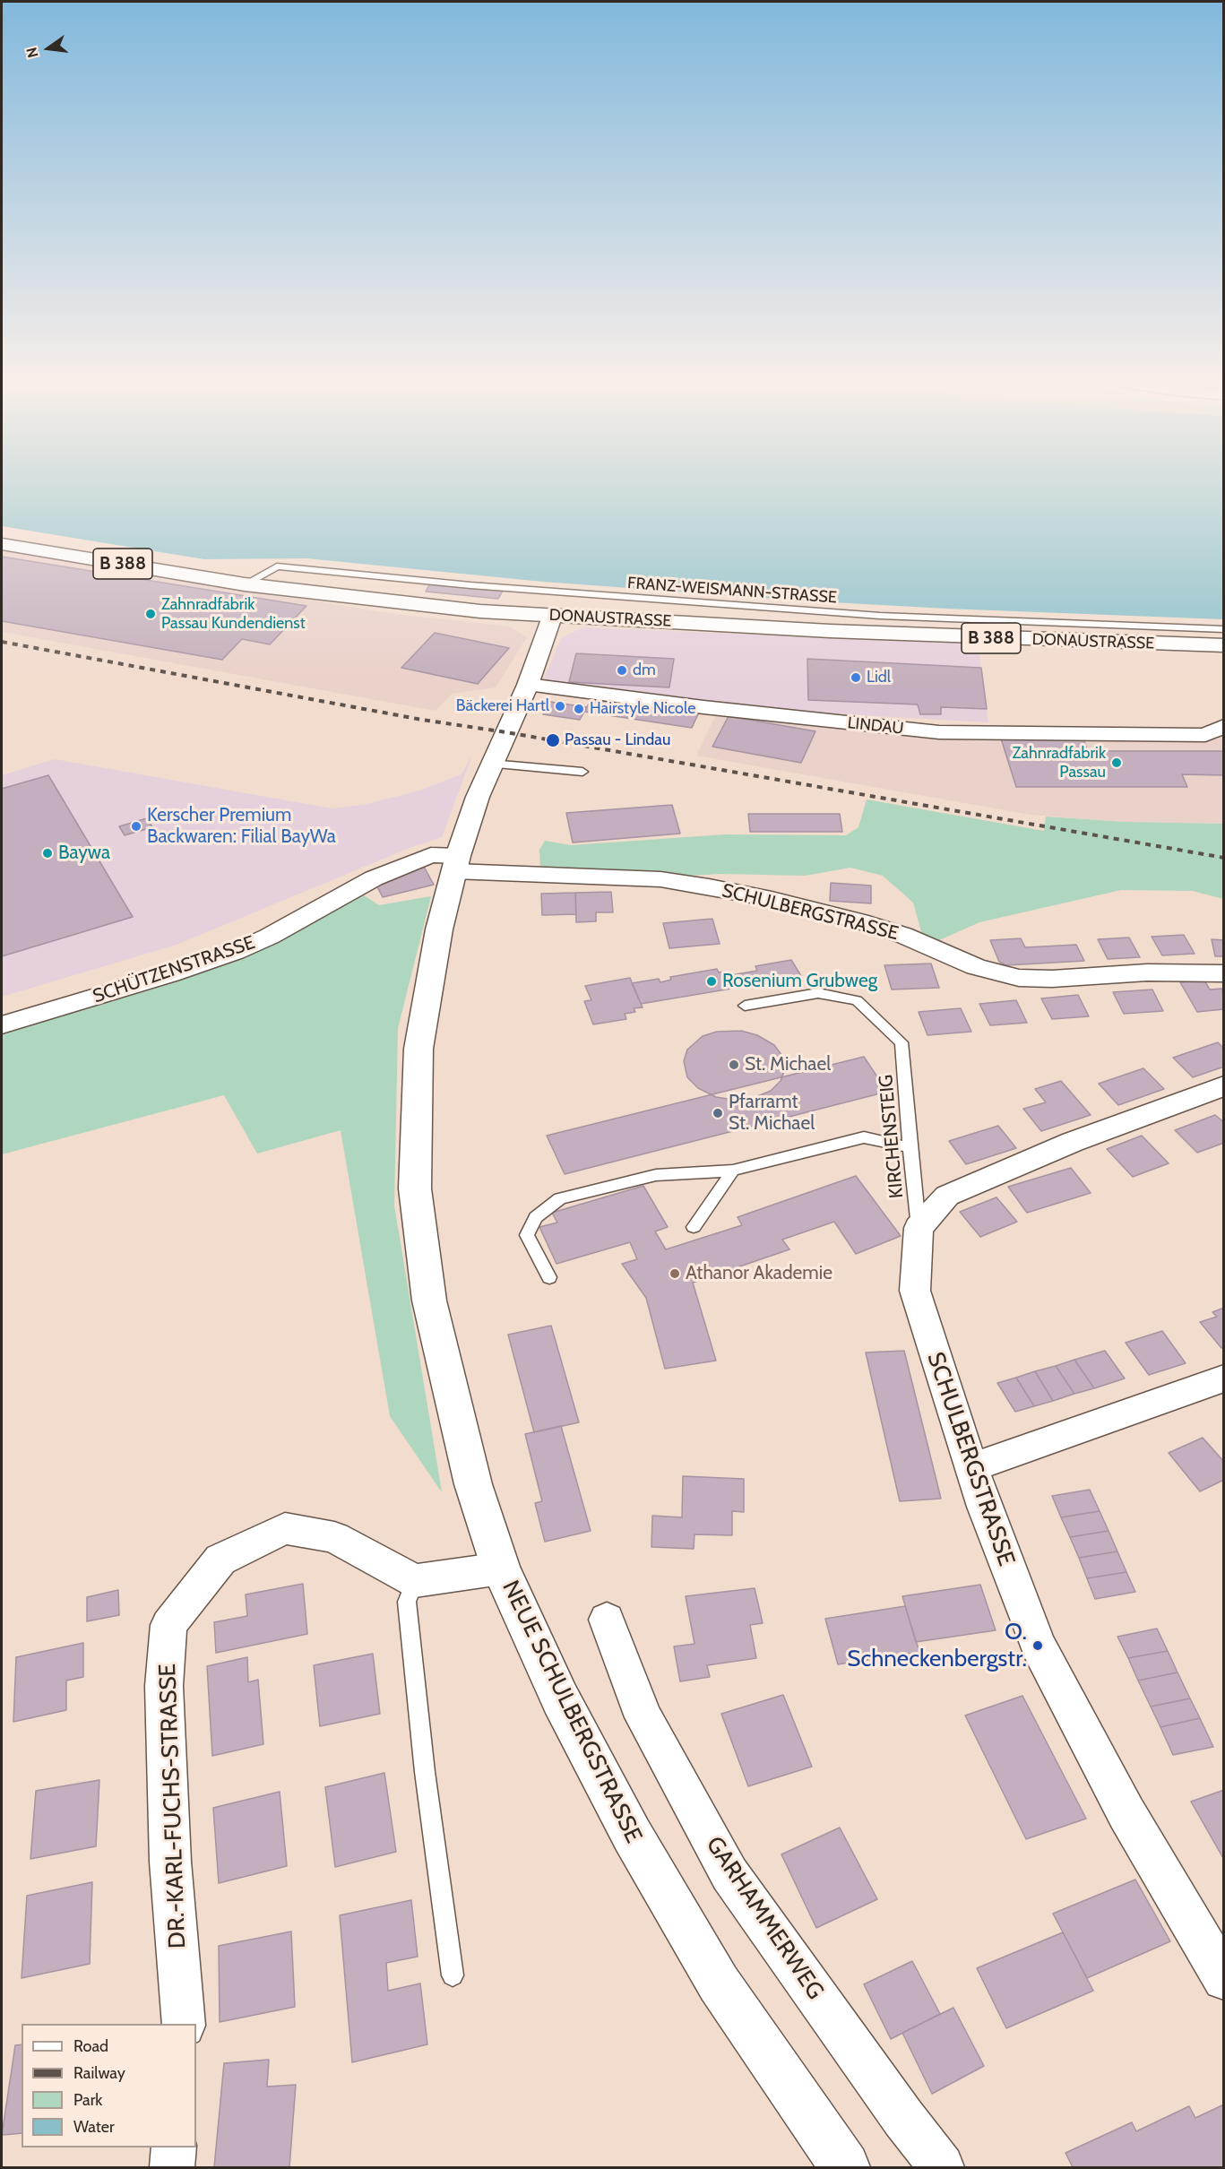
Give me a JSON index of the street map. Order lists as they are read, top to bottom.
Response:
{
  "streets": {
    "main road": ["B 388", "DONAUSTRASSE", "NEUE SCHULBERGSTRASSE"],
    "street": [
      "LINDAU",
      "SCHULBERGSTRASSE",
      "SCHÜTZENSTRASSE",
      "DR.-KARL-FUCHS-STRASSE",
      "GARHAMMERWEG"
    ],
    "lane": ["FRANZ-WEISMANN-STRASSE", "KIRCHENSTEIG"]
  },
  "crossings": [
    ["FRANZ-WEISMANN-STRASSE", "DONAUSTRASSE"],
    ["DONAUSTRASSE", "NEUE SCHULBERGSTRASSE"],
    ["LINDAU", "NEUE SCHULBERGSTRASSE"],
    ["SCHULBERGSTRASSE", "SCHÜTZENSTRASSE"],
    ["SCHULBERGSTRASSE", "KIRCHENSTEIG"],
    ["SCHULBERGSTRASSE", "NEUE SCHULBERGSTRASSE"],
    ["SCHÜTZENSTRASSE", "NEUE SCHULBERGSTRASSE"]
  ],
  "places": [
    "Zahnradfabrik Passau Kundendienst",
    "dm",
    "Lidl",
    "Bäckerei Hartl",
    "Hairstyle Nicole",
    "Passau - Lindau",
    "Zahnradfabrik Passau",
    "Kerscher Premium Backwaren: Filial BayWa",
    "Baywa",
    "Rosenium Grubweg",
    "St. Michael",
    "Pfarramt St. Michael",
    "Athanor Akademie",
    "O. Schneckenbergstr."
  ],
  "legend": [
    "Road",
    "Railway",
    "Park",
    "Water"
  ],
  "north": "left"
}
